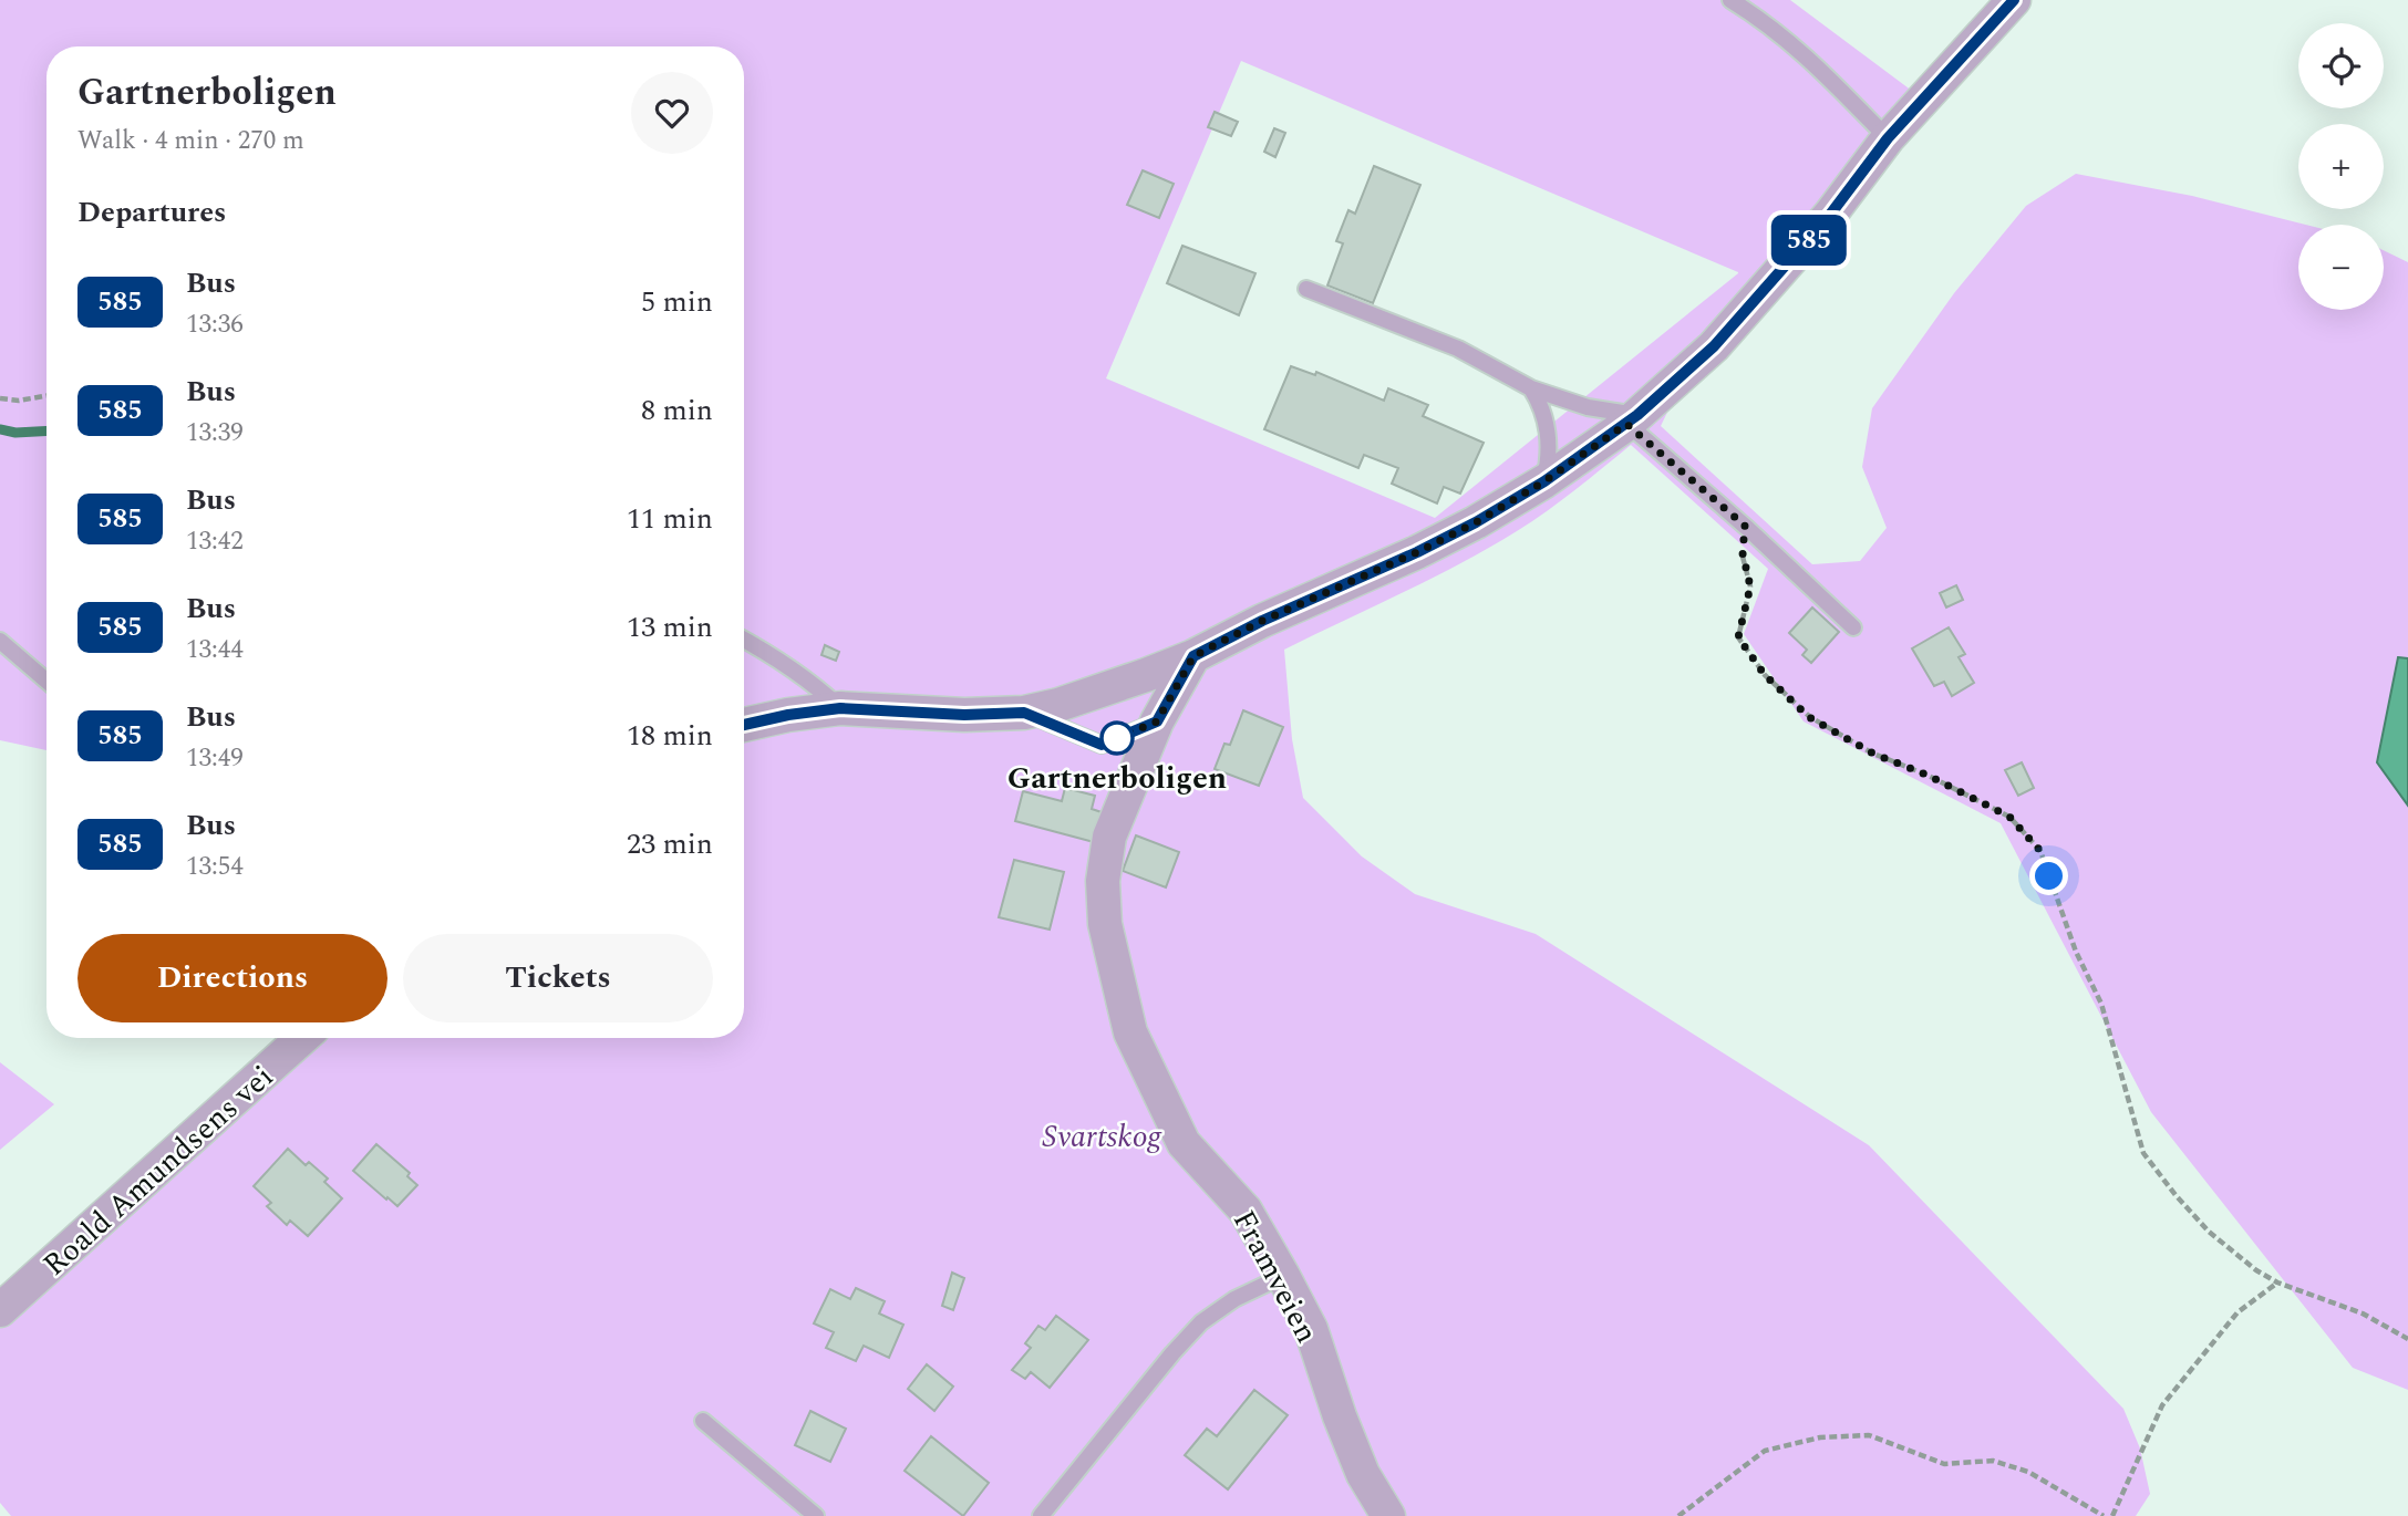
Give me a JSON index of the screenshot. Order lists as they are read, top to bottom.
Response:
{
  "streets": {
    "street": ["Roald Amundsens vei", "Framveien"]
  },
  "parks": ["Svartskog"],
  "places": ["Gartnerboligen"],
  "lines": ["bus line 585"],
  "page": {
    "on_map": "585",
    "map_buttons": ["+", "−"],
    "heading": [
      ["Gartnerboligen", "Walk · 4 min · 270 m"],
      "Departures"
    ],
    "list": [
      {
        "mark": "585",
        "name": "Bus",
        "note": "13:36",
        "value": "5 min"
      },
      {
        "mark": "585",
        "name": "Bus",
        "note": "13:39",
        "value": "8 min"
      },
      {
        "mark": "585",
        "name": "Bus",
        "note": "13:42",
        "value": "11 min"
      },
      {
        "mark": "585",
        "name": "Bus",
        "note": "13:44",
        "value": "13 min"
      },
      {
        "mark": "585",
        "name": "Bus",
        "note": "13:49",
        "value": "18 min"
      },
      {
        "mark": "585",
        "name": "Bus",
        "note": "13:54",
        "value": "23 min"
      }
    ],
    "buttons": ["Directions", "Tickets"]
  }
}
